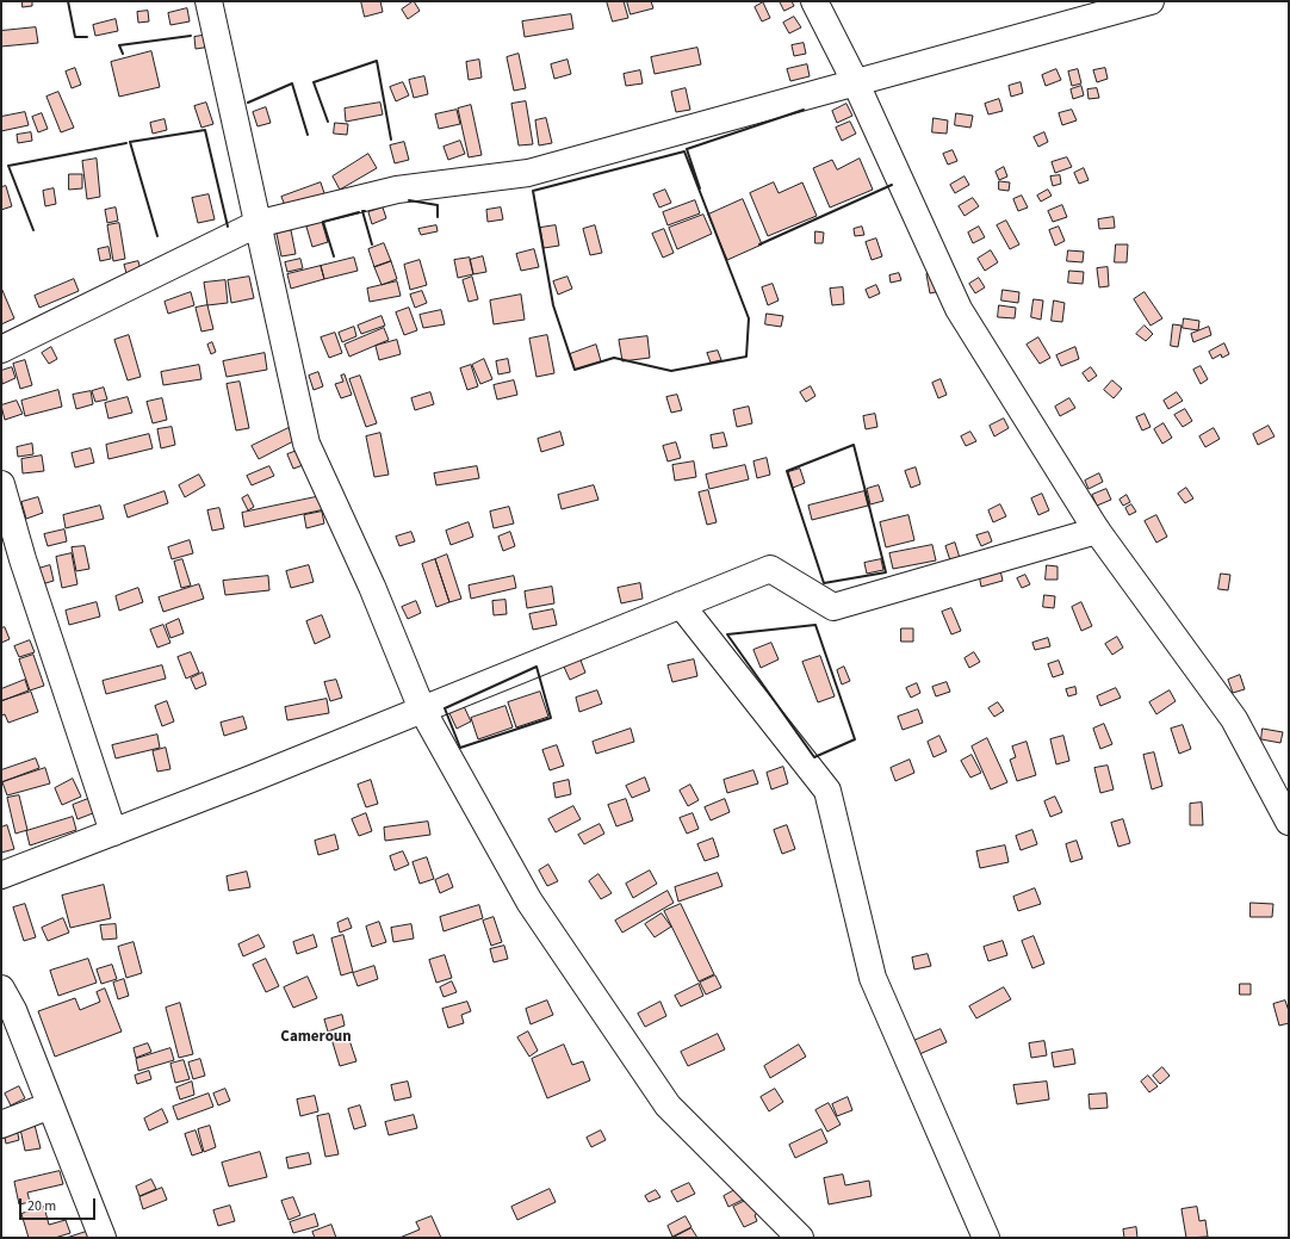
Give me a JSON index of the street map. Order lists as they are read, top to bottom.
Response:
{
  "districts": ["Cameroun"],
  "scale_bar": "20 m"
}
